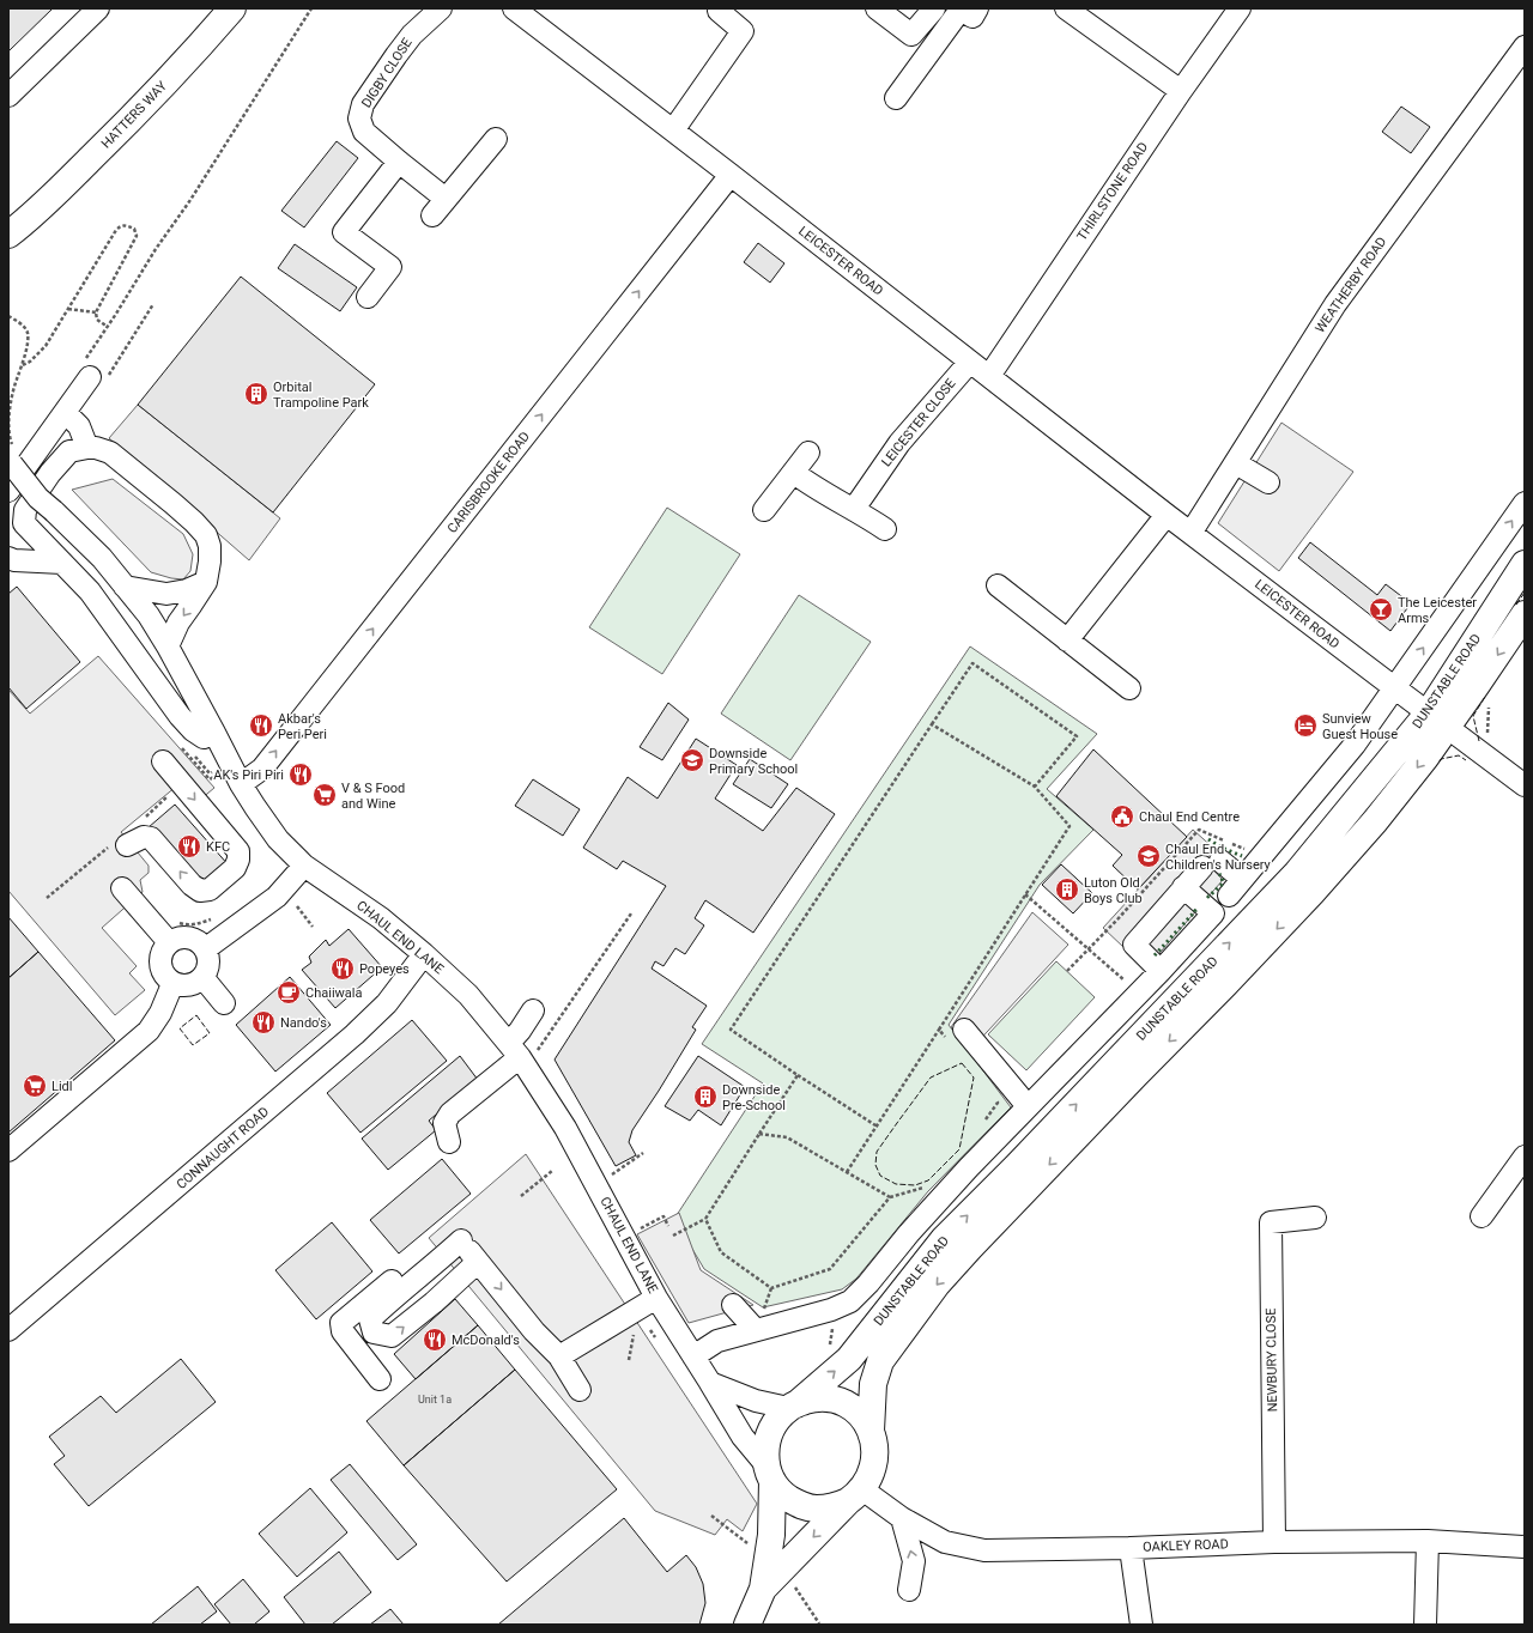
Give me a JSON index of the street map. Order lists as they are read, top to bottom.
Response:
{
  "streets": {
    "main road": ["HATTERS WAY", "DUNSTABLE ROAD"],
    "street": [
      "DIGBY CLOSE",
      "THIRLSTONE ROAD",
      "LEICESTER ROAD",
      "WEATHERBY ROAD",
      "LEICESTER CLOSE",
      "CARISBROOKE ROAD",
      "CHAUL END LANE",
      "CONNAUGHT ROAD",
      "NEWBURY CLOSE",
      "OAKLEY ROAD"
    ]
  },
  "crossings": [
    ["THIRLSTONE ROAD", "LEICESTER ROAD"],
    ["LEICESTER ROAD", "WEATHERBY ROAD"],
    ["LEICESTER ROAD", "LEICESTER CLOSE"],
    ["LEICESTER ROAD", "CARISBROOKE ROAD"],
    ["LEICESTER ROAD", "DUNSTABLE ROAD"],
    ["CARISBROOKE ROAD", "CHAUL END LANE"],
    ["DUNSTABLE ROAD", "CHAUL END LANE"],
    ["DUNSTABLE ROAD", "OAKLEY ROAD"],
    ["CHAUL END LANE", "CONNAUGHT ROAD"],
    ["CHAUL END LANE", "OAKLEY ROAD"],
    ["NEWBURY CLOSE", "OAKLEY ROAD"]
  ],
  "one_way": ["CARISBROOKE ROAD"],
  "places": {
    "building": ["Orbital Trampoline Park", "Luton Old Boys Club", "Downside Pre-School"],
    "bar": ["The Leicester Arms"],
    "restaurant": [
      "Akbar's Peri Peri",
      "AK's Piri Piri",
      "KFC",
      "Popeyes",
      "Nando's",
      "McDonald's"
    ],
    "hotel": ["Sunview Guest House"],
    "school or university": ["Downside Primary School", "Chaul End Children's Nursery"],
    "supermarket": ["V & S Food and Wine", "Lidl"],
    "public building": ["Chaul End Centre"],
    "cafe": ["Chaiiwala"]
  },
  "house_numbers": ["Unit 1a"]
}
